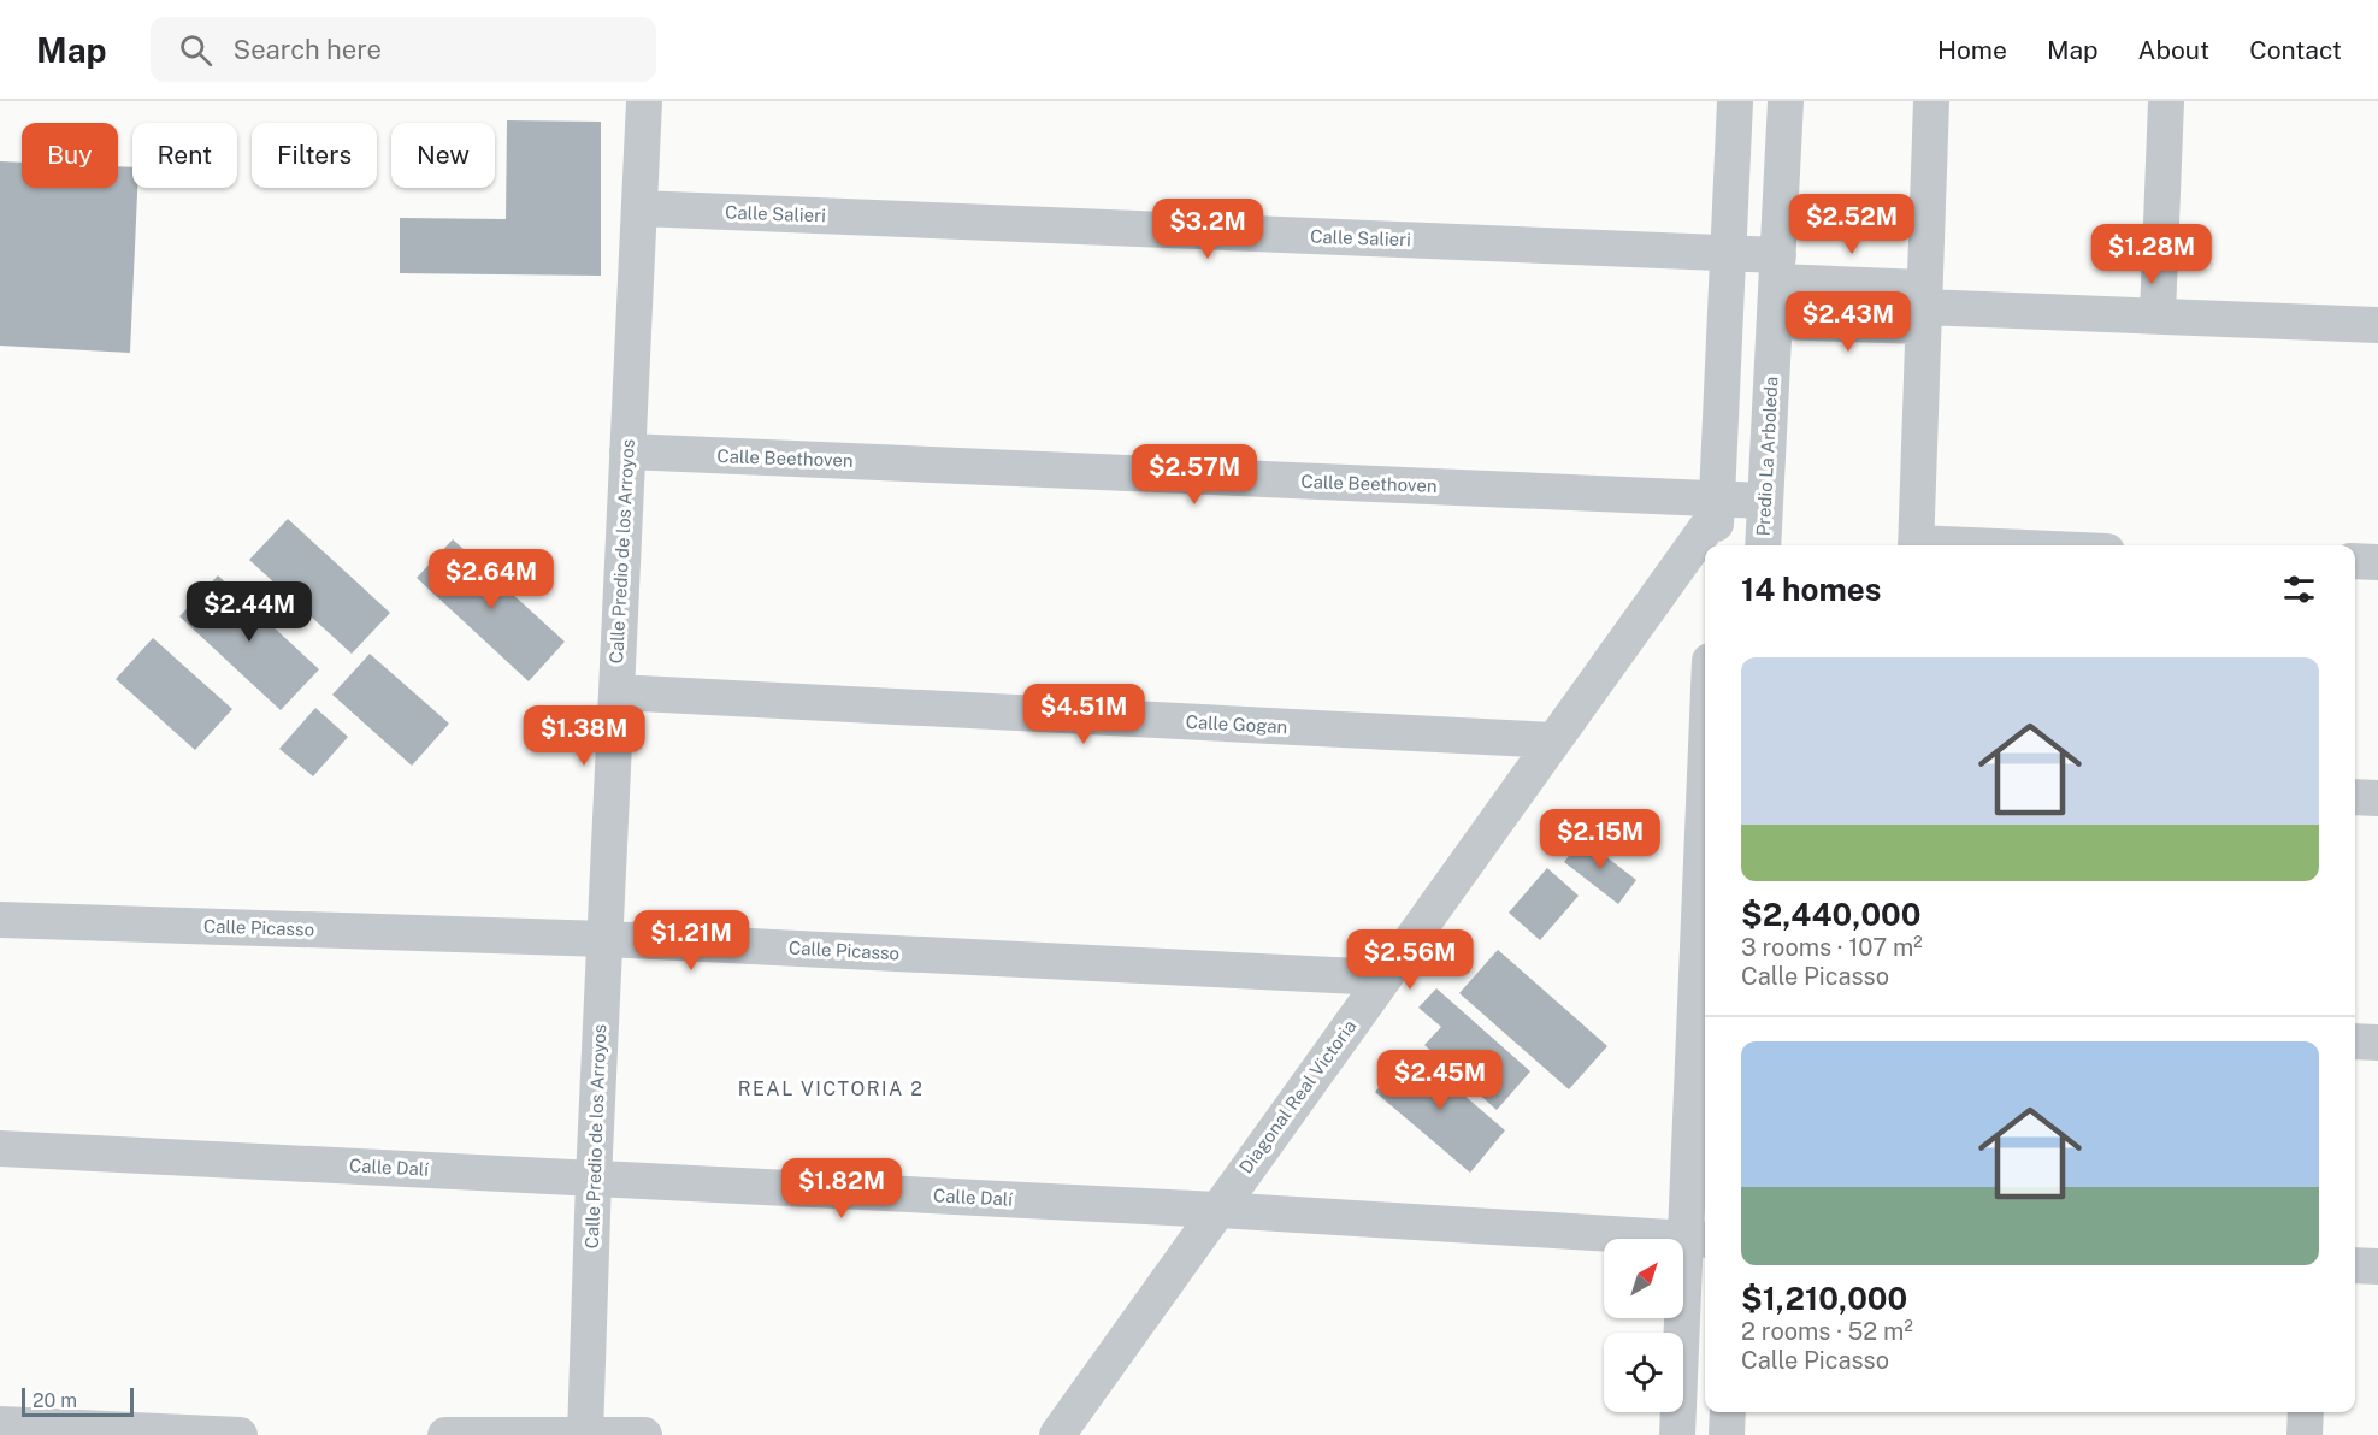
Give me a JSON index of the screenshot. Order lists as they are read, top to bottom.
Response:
{
  "streets": {
    "street": [
      "Calle Salieri",
      "Predio La Arboleda",
      "Calle Beethoven",
      "Calle Predio de los Arroyos",
      "Calle Gogan",
      "Calle Picasso",
      "Diagonal Real Victoria",
      "Calle Dalí"
    ]
  },
  "crossings": [
    ["Calle Salieri", "Predio La Arboleda"],
    ["Calle Salieri", "Calle Predio de los Arroyos"],
    ["Predio La Arboleda", "Calle Beethoven"],
    ["Calle Beethoven", "Calle Predio de los Arroyos"],
    ["Calle Beethoven", "Diagonal Real Victoria"],
    ["Calle Predio de los Arroyos", "Calle Gogan"],
    ["Calle Predio de los Arroyos", "Calle Picasso"],
    ["Calle Predio de los Arroyos", "Calle Dalí"],
    ["Calle Gogan", "Diagonal Real Victoria"],
    ["Calle Picasso", "Diagonal Real Victoria"],
    ["Diagonal Real Victoria", "Calle Dalí"]
  ],
  "districts": ["REAL VICTORIA 2"],
  "scale_bar": "20 m",
  "north": "top right",
  "page": {
    "header": "Map",
    "search": "Search here",
    "nav": [
      "Home",
      "Map",
      "About",
      "Contact"
    ],
    "chip": [
      "Buy",
      "Rent",
      "Filters",
      "New"
    ],
    "price": [
      "$2.52M",
      "$3.2M",
      "$1.28M",
      "$2.43M",
      "$2.57M",
      "$2.64M",
      "$2.44M",
      "$4.51M",
      "$1.38M",
      "$2.15M",
      "$1.21M",
      "$2.56M",
      "$2.45M",
      "$1.82M"
    ],
    "heading": "14 homes",
    "list": [
      {
        "name": "$2,440,000",
        "note": "3 rooms · 107 m² · Calle Picasso"
      },
      {
        "name": "$1,210,000",
        "note": "2 rooms · 52 m² · Calle Picasso"
      }
    ],
    "scale": "20 m"
  }
}
